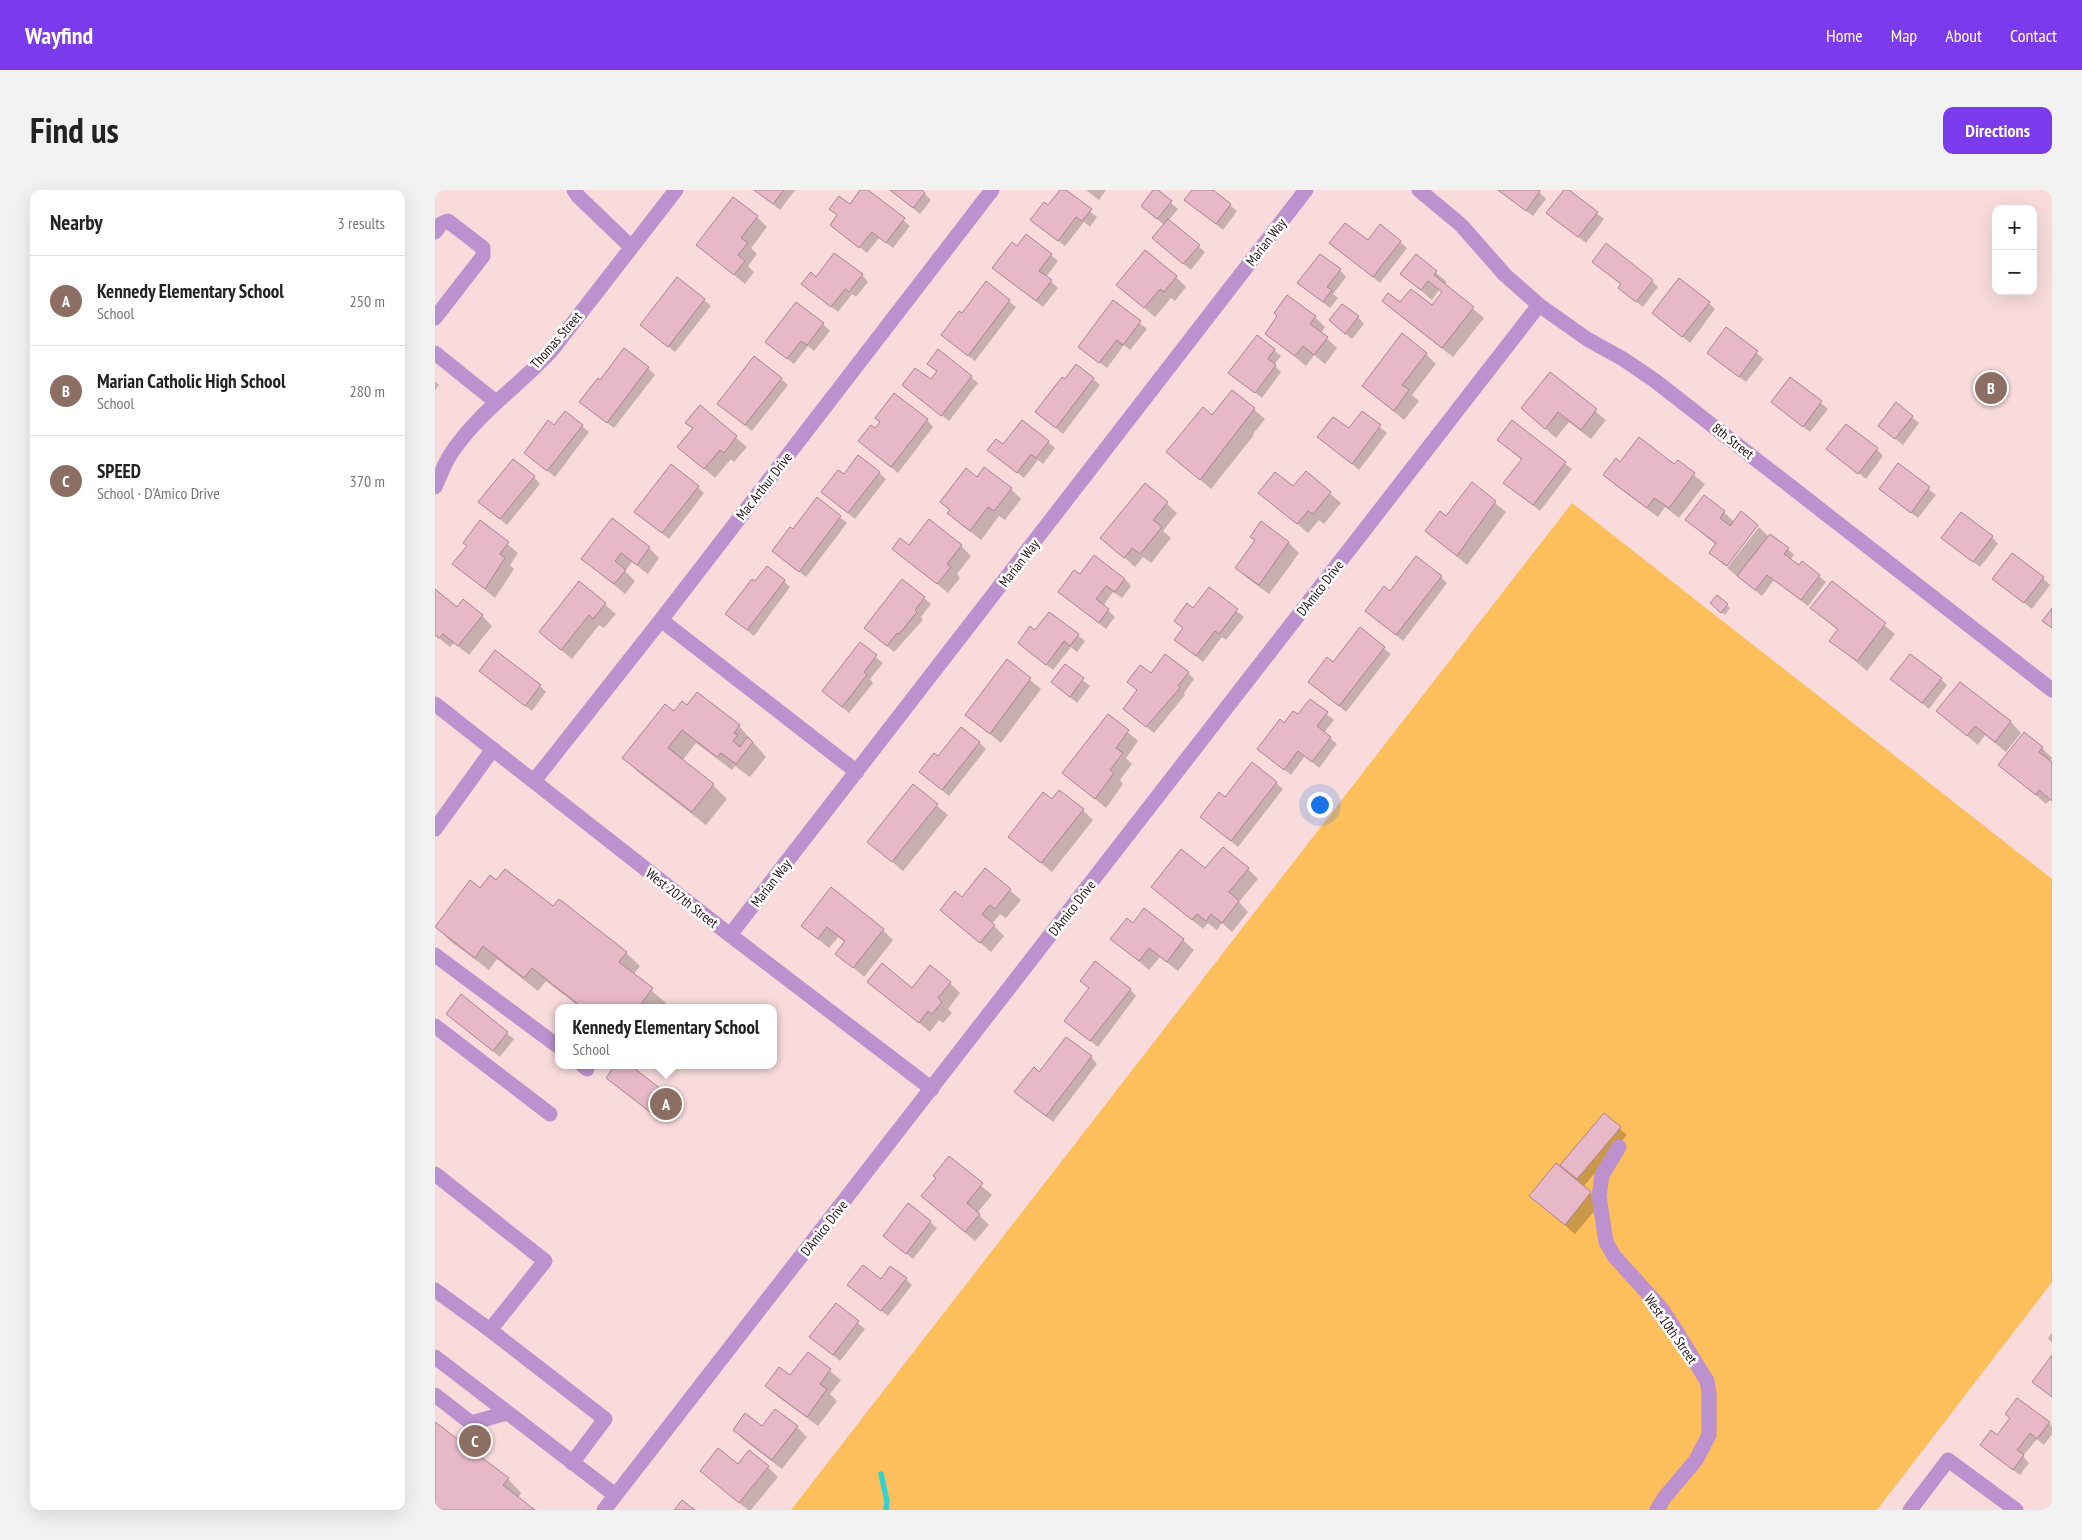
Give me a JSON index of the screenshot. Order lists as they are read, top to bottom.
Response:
{
  "streets": {
    "street": [
      "Marian Way",
      "Thomas Street",
      "8th Street",
      "Mac Arthur Drive",
      "D'Amico Drive",
      "West 207th Street",
      "West 10th Street"
    ]
  },
  "crossings": [
    ["Marian Way", "West 207th Street"],
    ["8th Street", "D'Amico Drive"],
    ["Mac Arthur Drive", "West 207th Street"],
    ["D'Amico Drive", "West 207th Street"]
  ],
  "page": {
    "header": "Wayfind",
    "nav": [
      "Home",
      "Map",
      "About",
      "Contact"
    ],
    "title": "Find us",
    "buttons": "Directions",
    "heading": ["Nearby", "3 results"],
    "map_buttons": ["+", "−"],
    "list": [
      {
        "mark": "A",
        "name": "Kennedy Elementary School",
        "note": "School",
        "value": "250 m"
      },
      {
        "mark": "B",
        "name": "Marian Catholic High School",
        "note": "School",
        "value": "280 m"
      },
      {
        "mark": "C",
        "name": "SPEED",
        "note": "School · D'Amico Drive",
        "value": "370 m"
      }
    ],
    "pins": ["B", "A", "C"],
    "popup": ["Kennedy Elementary School", "School"]
  }
}
